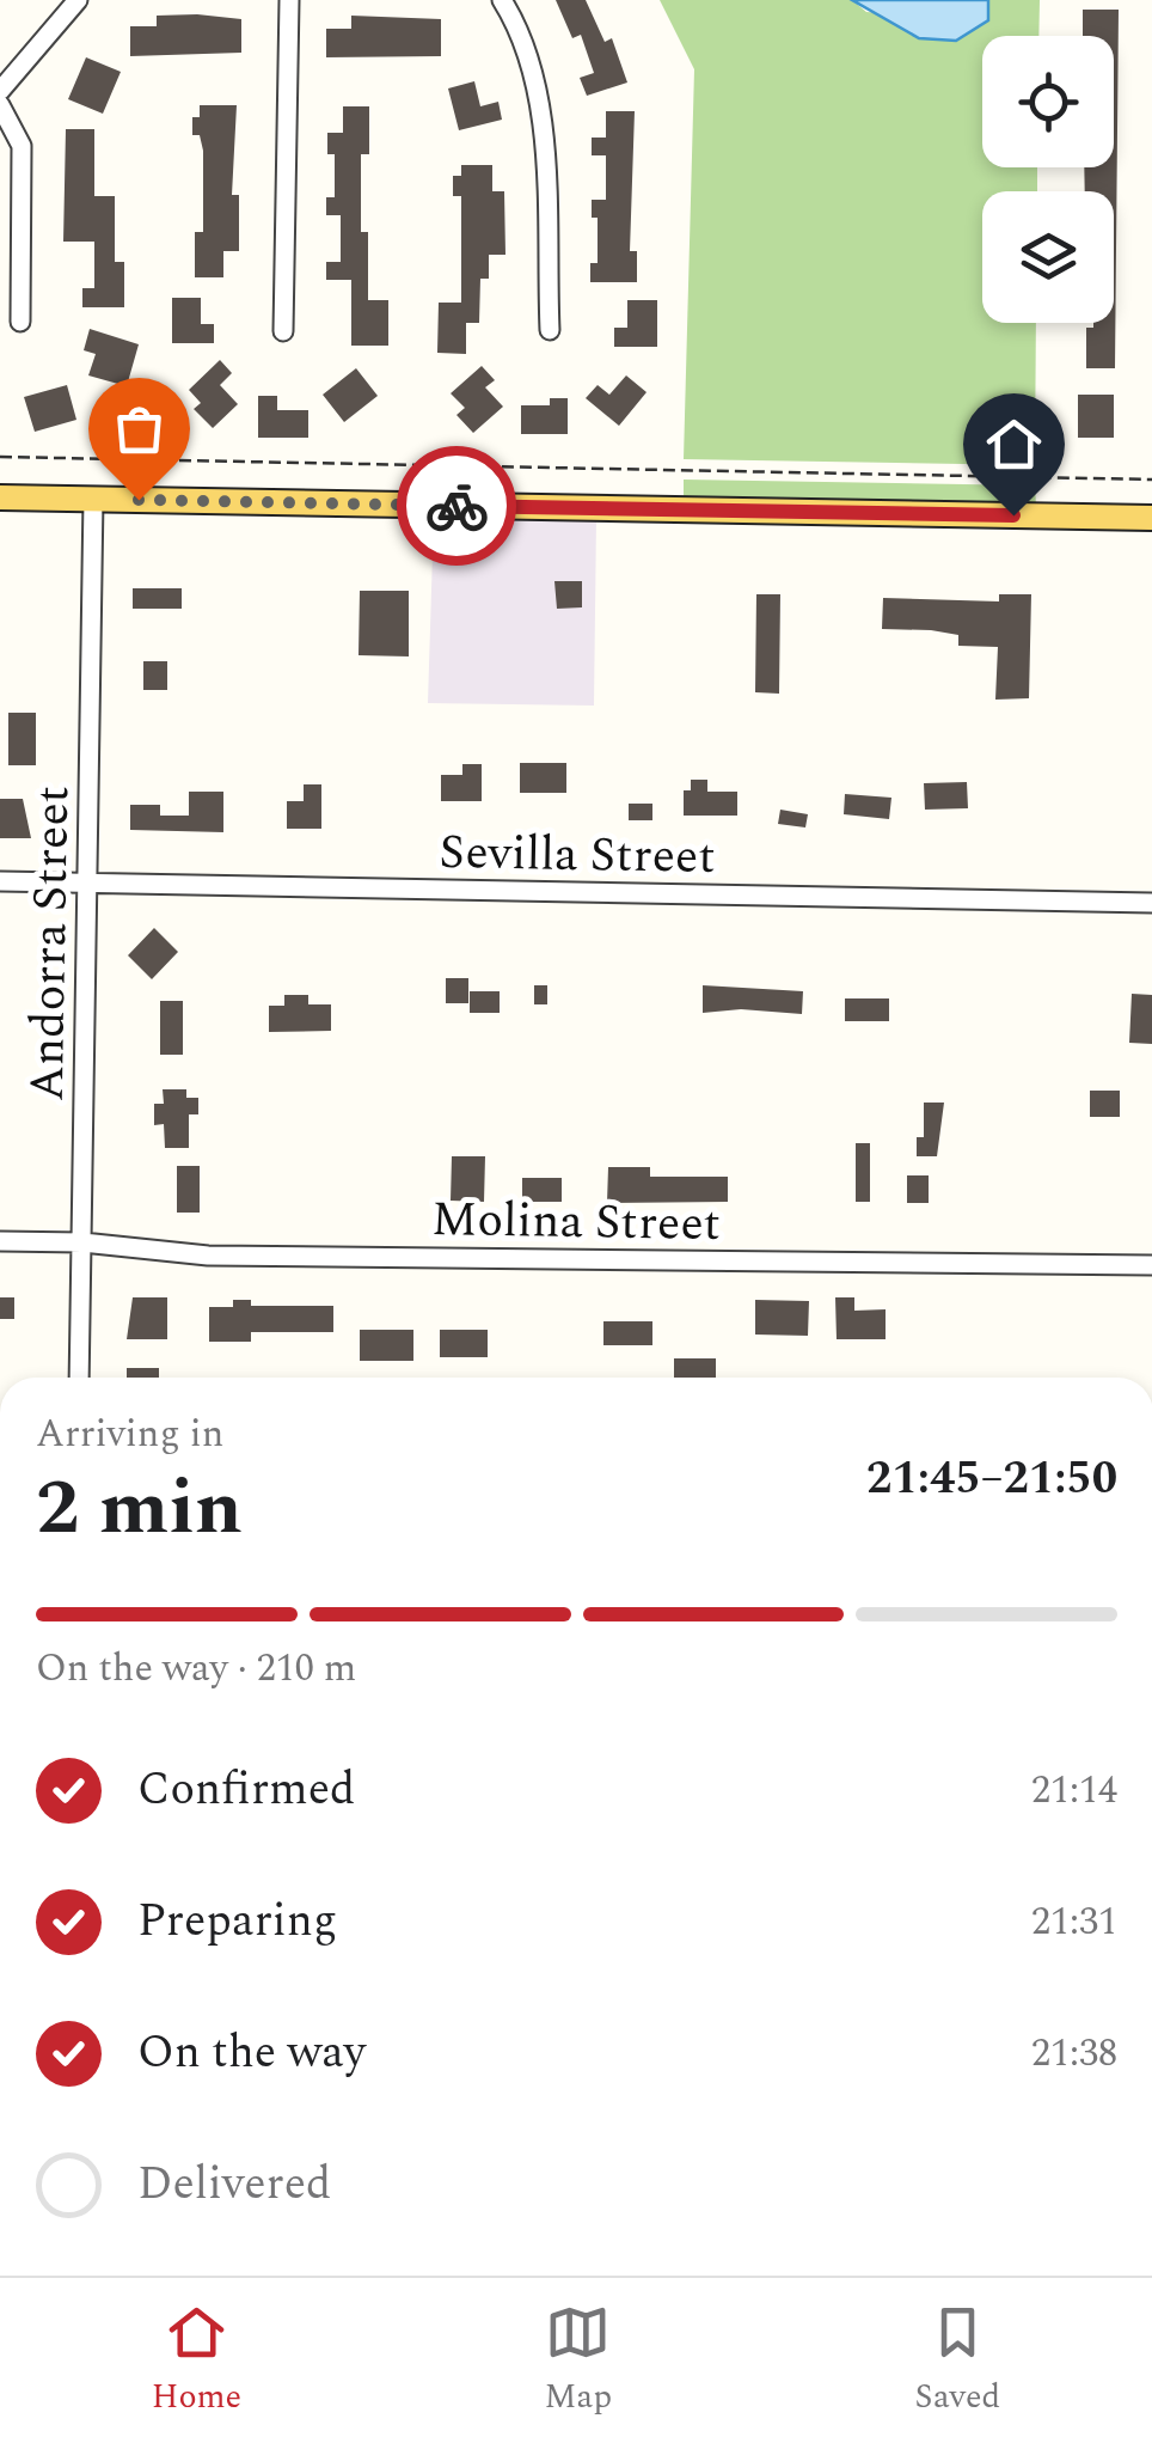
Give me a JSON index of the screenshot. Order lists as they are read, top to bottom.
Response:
{
  "streets": {
    "street": ["Sevilla Street", "Andorra Street", "Molina Street"]
  },
  "crossings": [
    ["Sevilla Street", "Andorra Street"],
    ["Andorra Street", "Molina Street"]
  ],
  "page": {
    "heading": ["2 min", "Arriving in", "21:45–21:50"],
    "bar": "On the way · 210 m",
    "list": [
      ["Confirmed", "21:14"],
      ["Preparing", "21:31"],
      ["On the way", "21:38"],
      "Delivered"
    ],
    "tabs": ["Home", "Map", "Saved"]
  }
}
